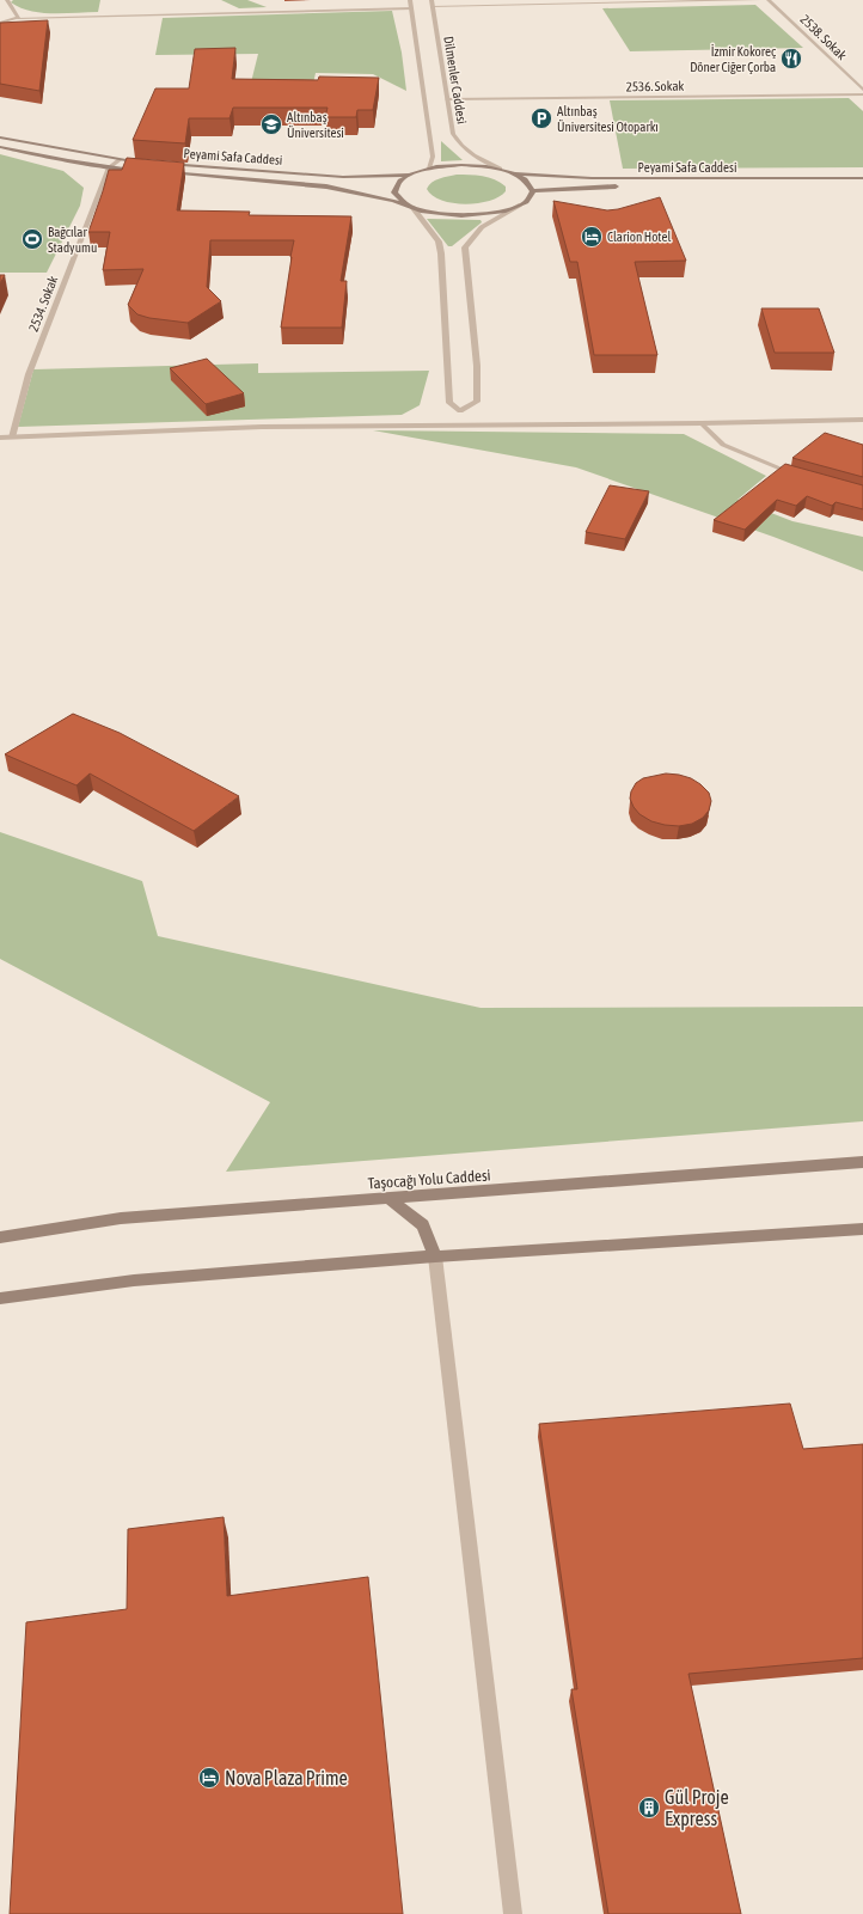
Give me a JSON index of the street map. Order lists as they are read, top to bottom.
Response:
{
  "streets": {
    "main road": ["Peyami Safa Caddesi", "Taşocağı Yolu Caddesi"],
    "street": [
      "2538. Sokak",
      "Dilmenler Caddesi",
      "2536. Sokak",
      "2534. Sokak"
    ]
  },
  "crossings": [
    ["Dilmenler Caddesi", "2536. Sokak"]
  ],
  "places": {
    "restaurant": ["İzmir Kokoreç Döner Ciğer Çorba"],
    "parking": ["Altınbaş Üniversitesi Otoparkı"],
    "school or university": ["Altınbaş Üniversitesi"],
    "hotel": ["Clarion Hotel", "Nova Plaza Prime"],
    "sports": ["Bağcılar Stadyumu"],
    "building": ["Gül Proje Express"]
  }
}
